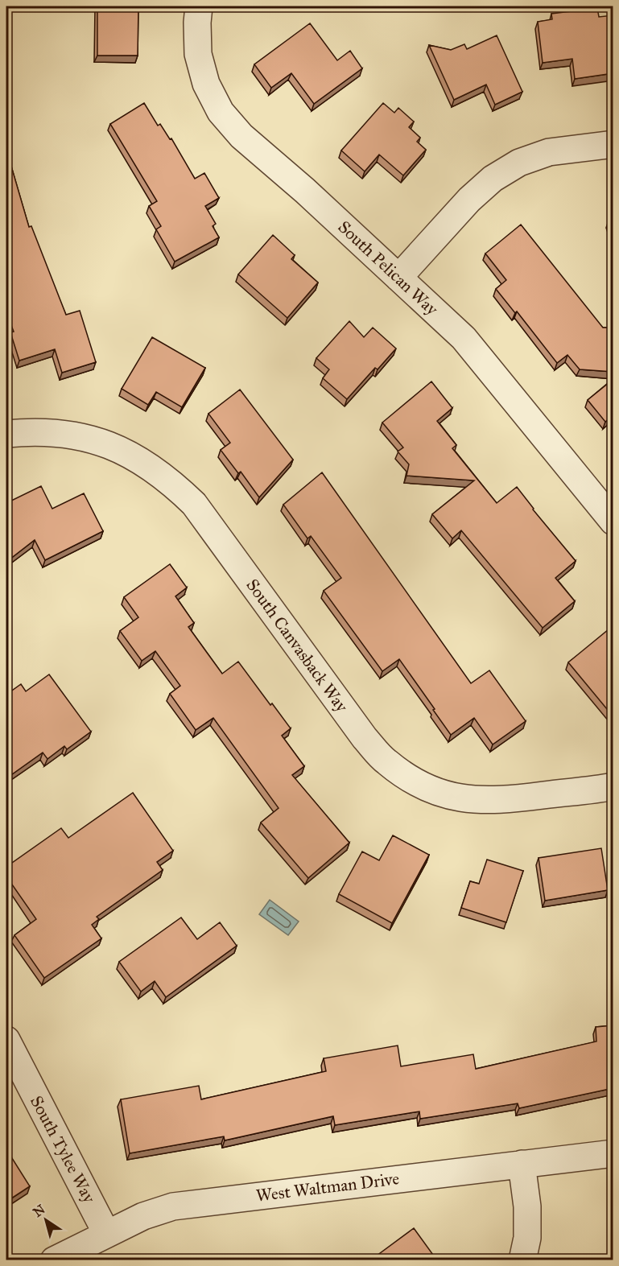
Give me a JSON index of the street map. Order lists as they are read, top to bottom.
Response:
{
  "streets": {
    "street": [
      "South Pelican Way",
      "South Canvasback Way",
      "South Tylee Way",
      "West Waltman Drive"
    ]
  },
  "crossings": [
    ["South Tylee Way", "West Waltman Drive"]
  ],
  "north": "top left"
}
